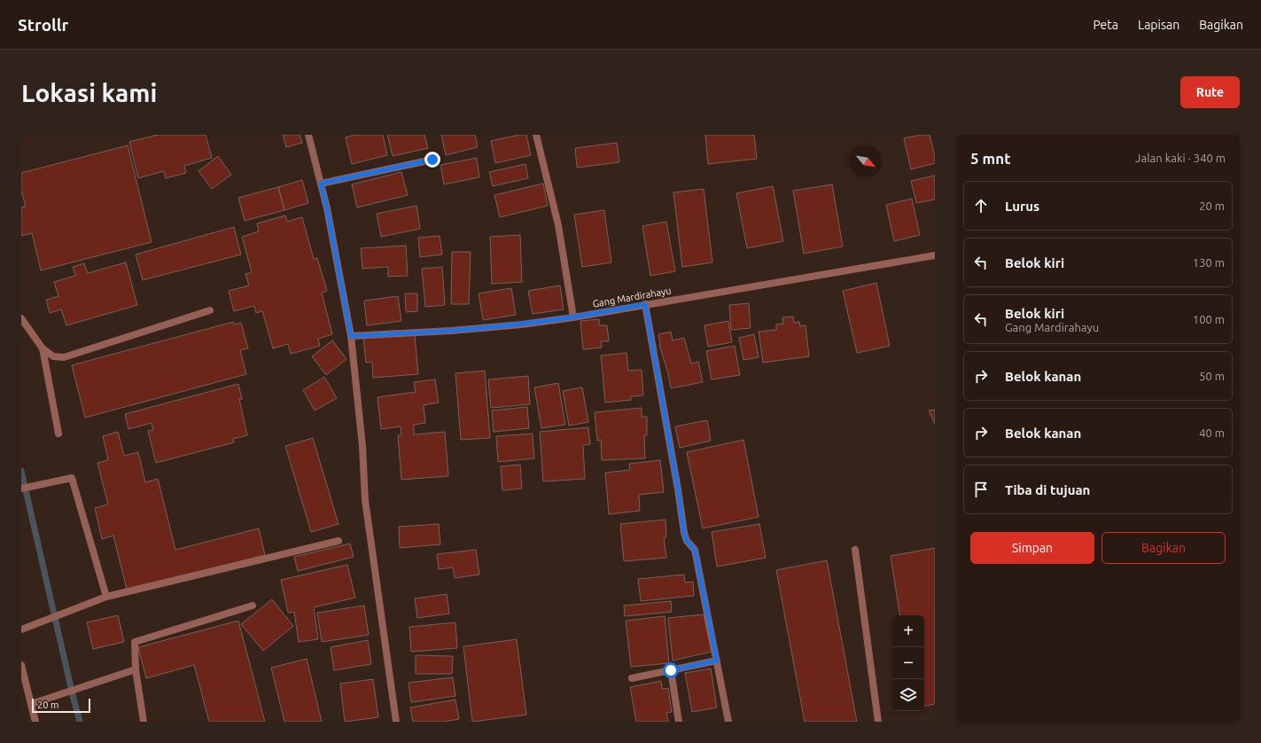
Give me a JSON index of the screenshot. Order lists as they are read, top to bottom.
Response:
{
  "streets": {
    "street": ["Gang Mardirahayu"]
  },
  "scale_bar": "20 m",
  "north": "bottom right",
  "page": {
    "header": "Strollr",
    "nav": ["Peta", "Lapisan", "Bagikan"],
    "buttons": [
      "Rute",
      ["Simpan", "Bagikan"]
    ],
    "title": "Lokasi kami",
    "heading": ["5 mnt", "Jalan kaki · 340 m"],
    "list": [
      ["Lurus", "20 m"],
      ["Belok kiri", "130 m"],
      ["Belok kiri", "Gang Mardirahayu", "100 m"],
      ["Belok kanan", "50 m"],
      ["Belok kanan", "40 m"],
      "Tiba di tujuan"
    ],
    "map_buttons": ["+", "−"],
    "scale": "20 m"
  }
}
